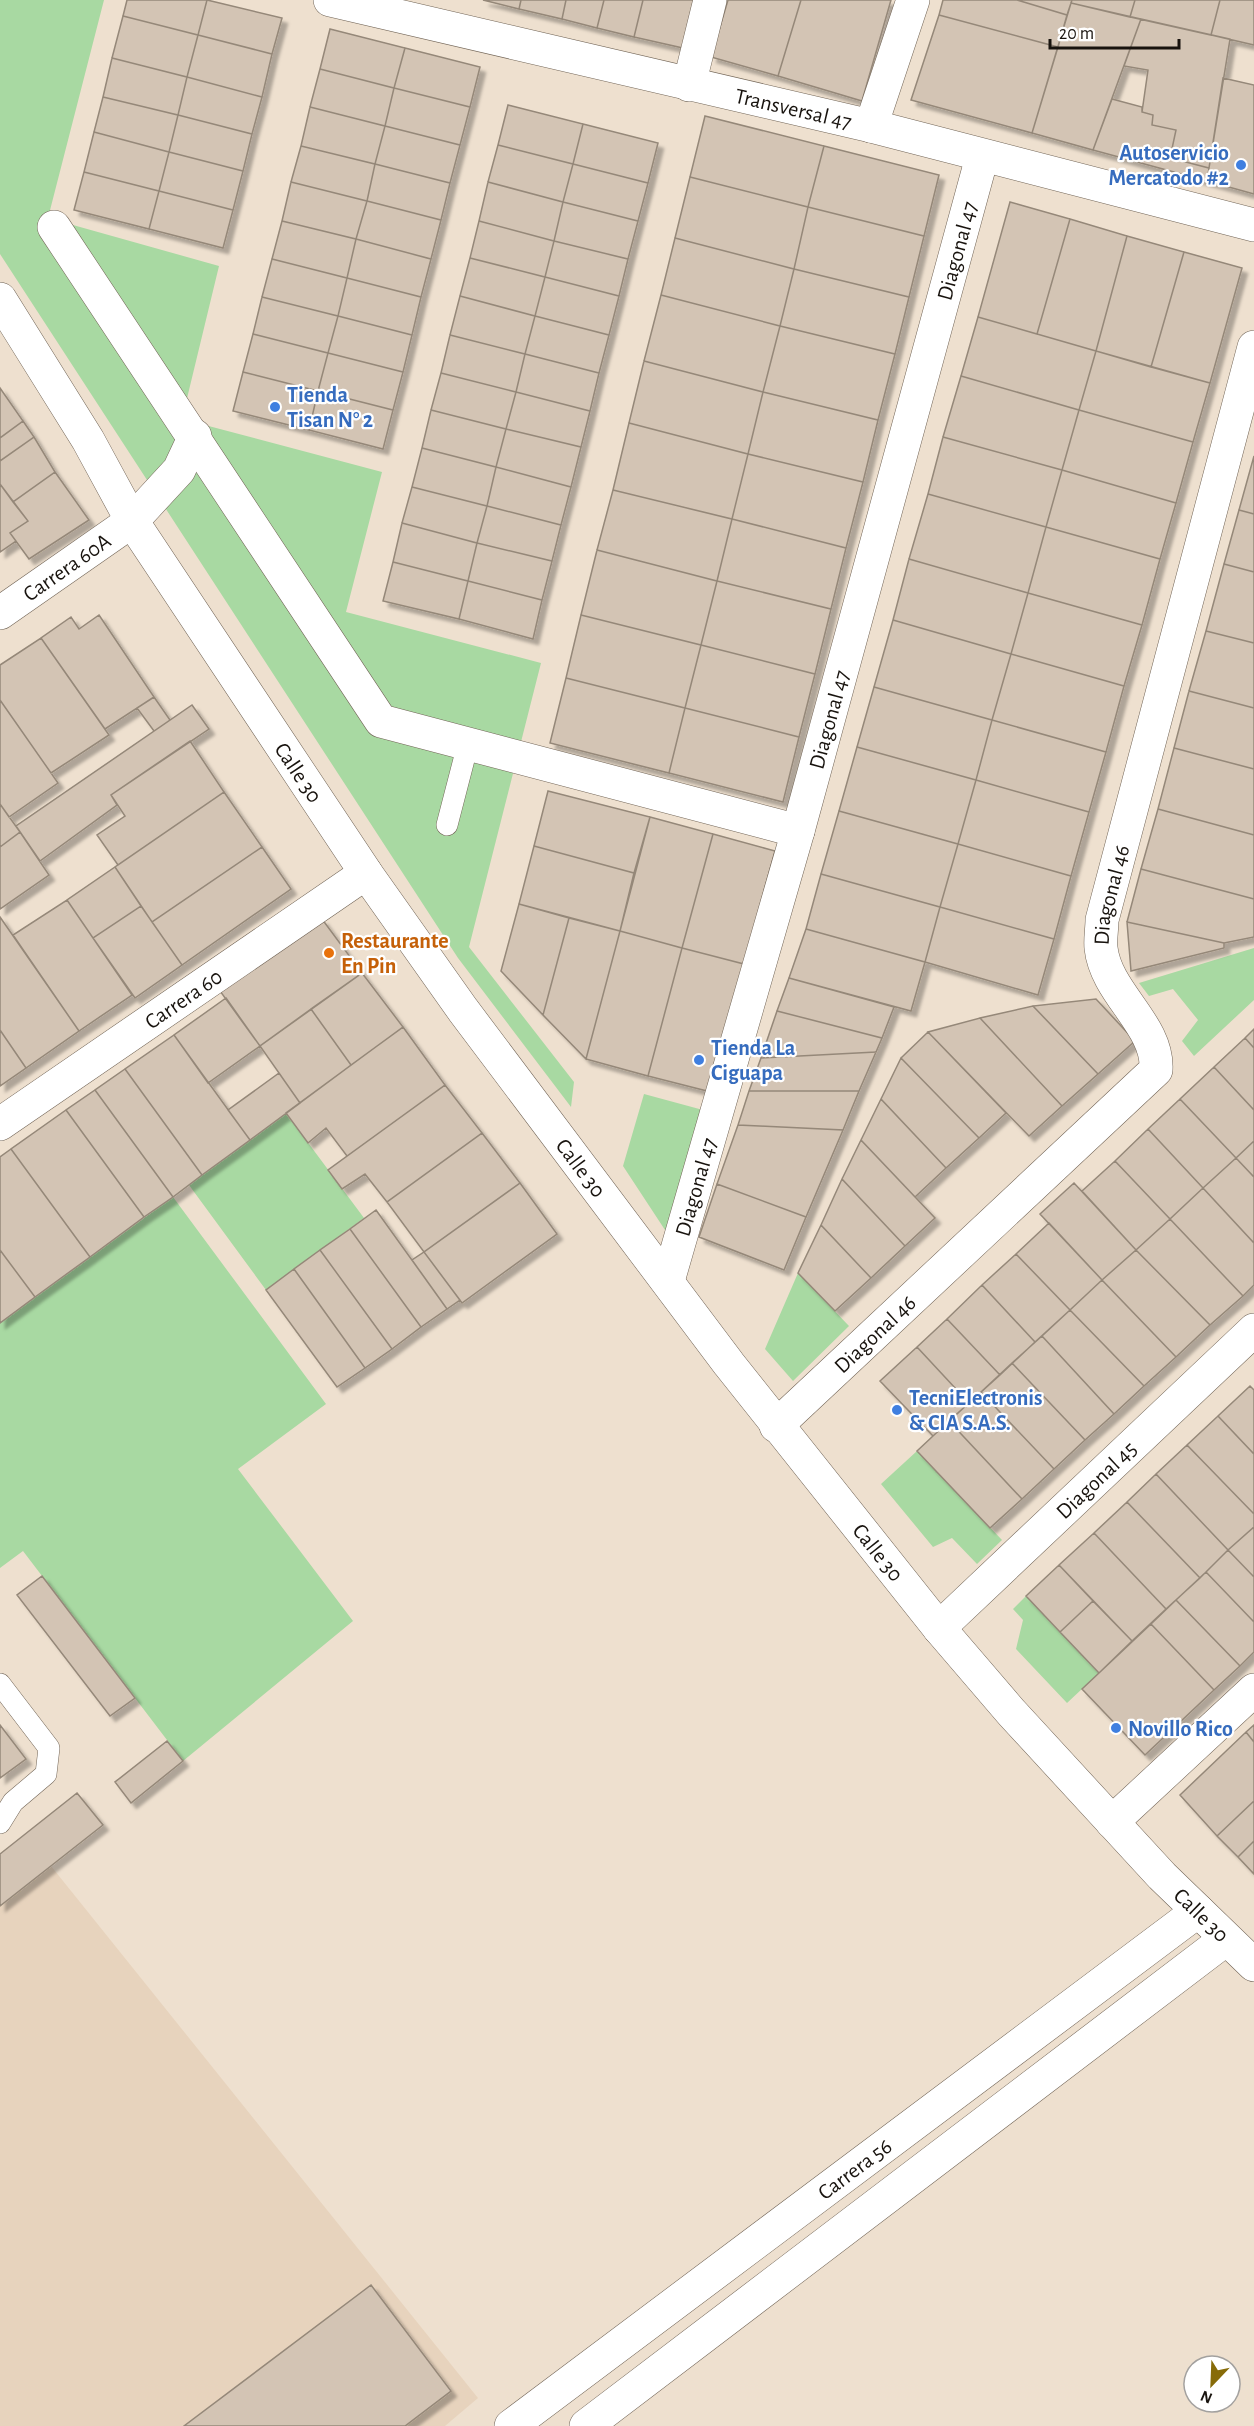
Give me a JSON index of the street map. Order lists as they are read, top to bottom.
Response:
{
  "streets": {
    "street": [
      "Transversal 47",
      "Diagonal 47",
      "Carrera 60A",
      "Calle 30",
      "Diagonal 46",
      "Carrera 60",
      "Diagonal 45",
      "Carrera 56"
    ]
  },
  "crossings": [
    ["Transversal 47", "Diagonal 47"],
    ["Diagonal 47", "Calle 30"],
    ["Carrera 60A", "Calle 30"],
    ["Calle 30", "Diagonal 46"],
    ["Calle 30", "Carrera 60"],
    ["Calle 30", "Diagonal 45"],
    ["Calle 30", "Carrera 56"]
  ],
  "places": [
    "Autoservicio Mercatodo #2",
    "Tienda Tisan N° 2",
    "Restaurante En Pin",
    "Tienda La Ciguapa",
    "TecniElectronis & CIA S.A.S.",
    "Novillo Rico"
  ],
  "scale_bar": "20 m",
  "north": "bottom left"
}
